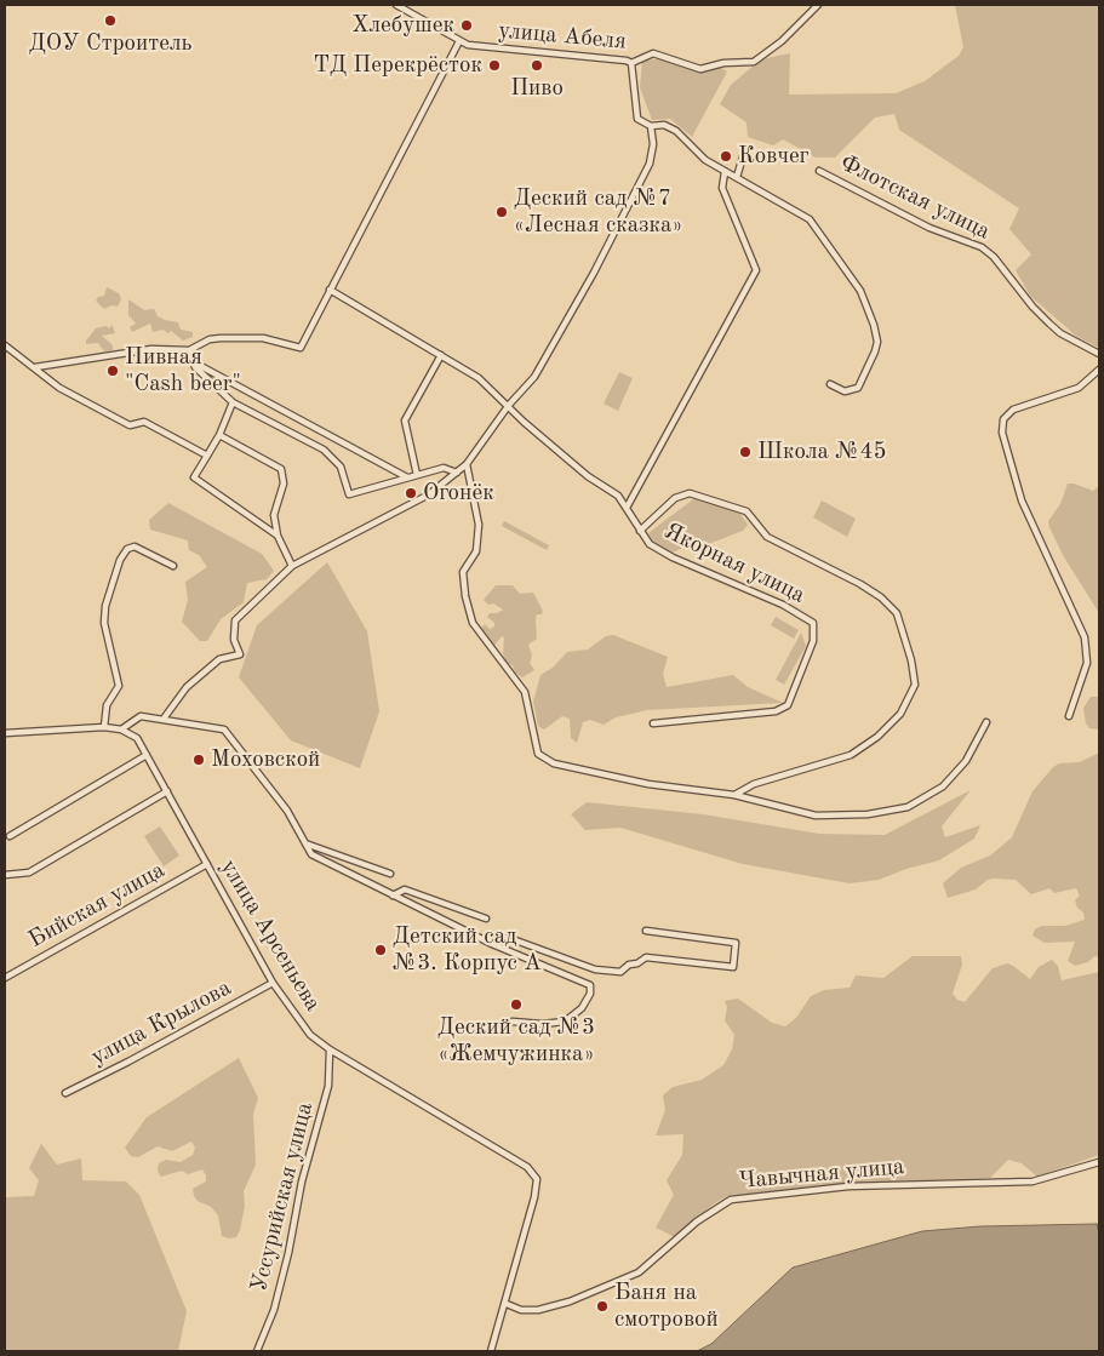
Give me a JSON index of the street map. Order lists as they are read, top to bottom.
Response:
{
  "streets": {
    "street": [
      "улица Абеля",
      "Флотская улица",
      "Якорная улица",
      "Бийская улица",
      "улица Арсеньева",
      "улица Крылова",
      "Чавычная улица",
      "Уссурийская улица"
    ]
  },
  "crossings": [
    ["Бийская улица", "улица Арсеньева"],
    ["улица Арсеньева", "улица Крылова"],
    ["улица Арсеньева", "Чавычная улица"],
    ["улица Арсеньева", "Уссурийская улица"]
  ],
  "places": [
    "ДОУ Строитель",
    "Хлебушек",
    "ТД Перекрёсток",
    "Пиво",
    "Ковчег",
    "Деский сад №7 «Лесная сказка»",
    "Пивная \"Cash beer\"",
    "Школа №45",
    "Огонёк",
    "Моховской",
    "Детский сад №3. Корпус А",
    "Деский сад №3 «Жемчужинка»",
    "Баня на смотровой"
  ]
}
